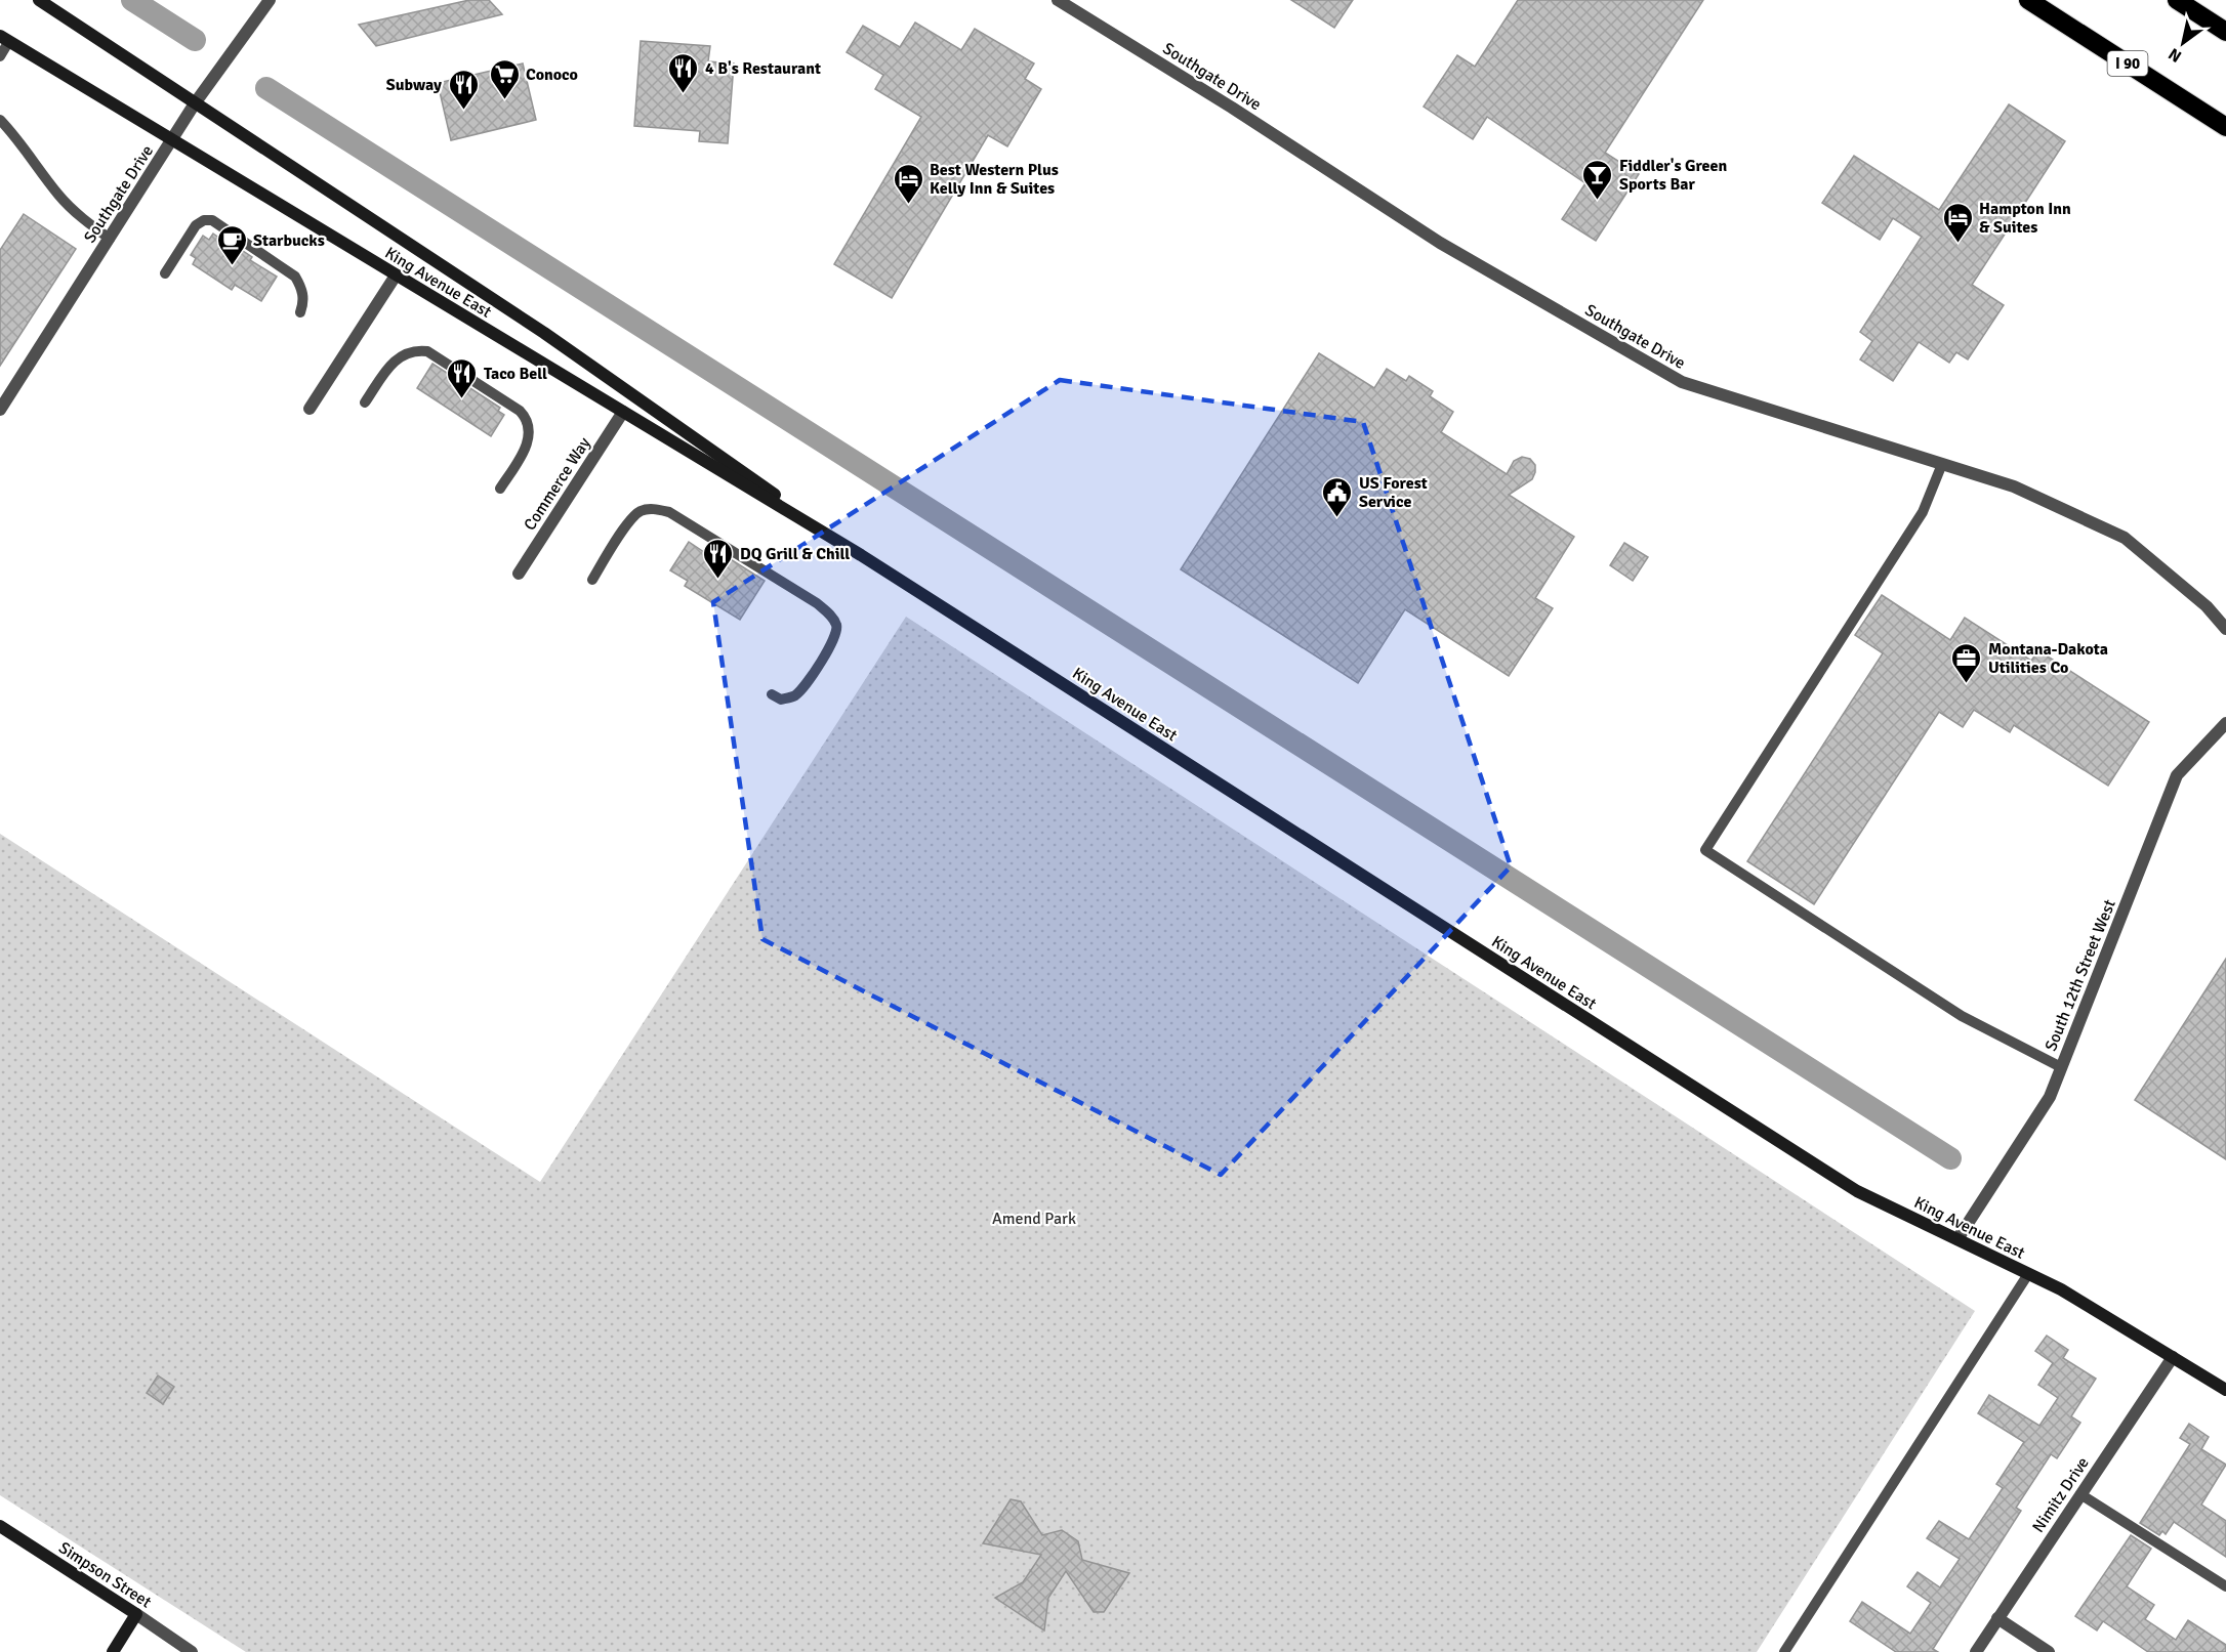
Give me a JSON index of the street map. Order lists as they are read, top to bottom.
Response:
{
  "streets": {
    "highway": ["I 90"],
    "main road": ["King Avenue East", "Simpson Street"],
    "street": [
      "Southgate Drive",
      "Commerce Way",
      "South 12th Street West",
      "Nimitz Drive"
    ]
  },
  "crossings": [
    ["Southgate Drive", "King Avenue East"],
    ["King Avenue East", "Commerce Way"],
    ["King Avenue East", "South 12th Street West"],
    ["King Avenue East", "Nimitz Drive"]
  ],
  "parks": ["Amend Park"],
  "places": {
    "restaurant": [
      "4 B's Restaurant",
      "Subway",
      "Taco Bell",
      "DQ Grill & Chill"
    ],
    "supermarket": ["Conoco"],
    "bar": ["Fiddler's Green Sports Bar"],
    "hotel": ["Best Western Plus Kelly Inn & Suites", "Hampton Inn & Suites"],
    "cafe": ["Starbucks"],
    "public building": ["US Forest Service"],
    "office": ["Montana-Dakota Utilities Co"]
  },
  "north": "bottom left"
}
